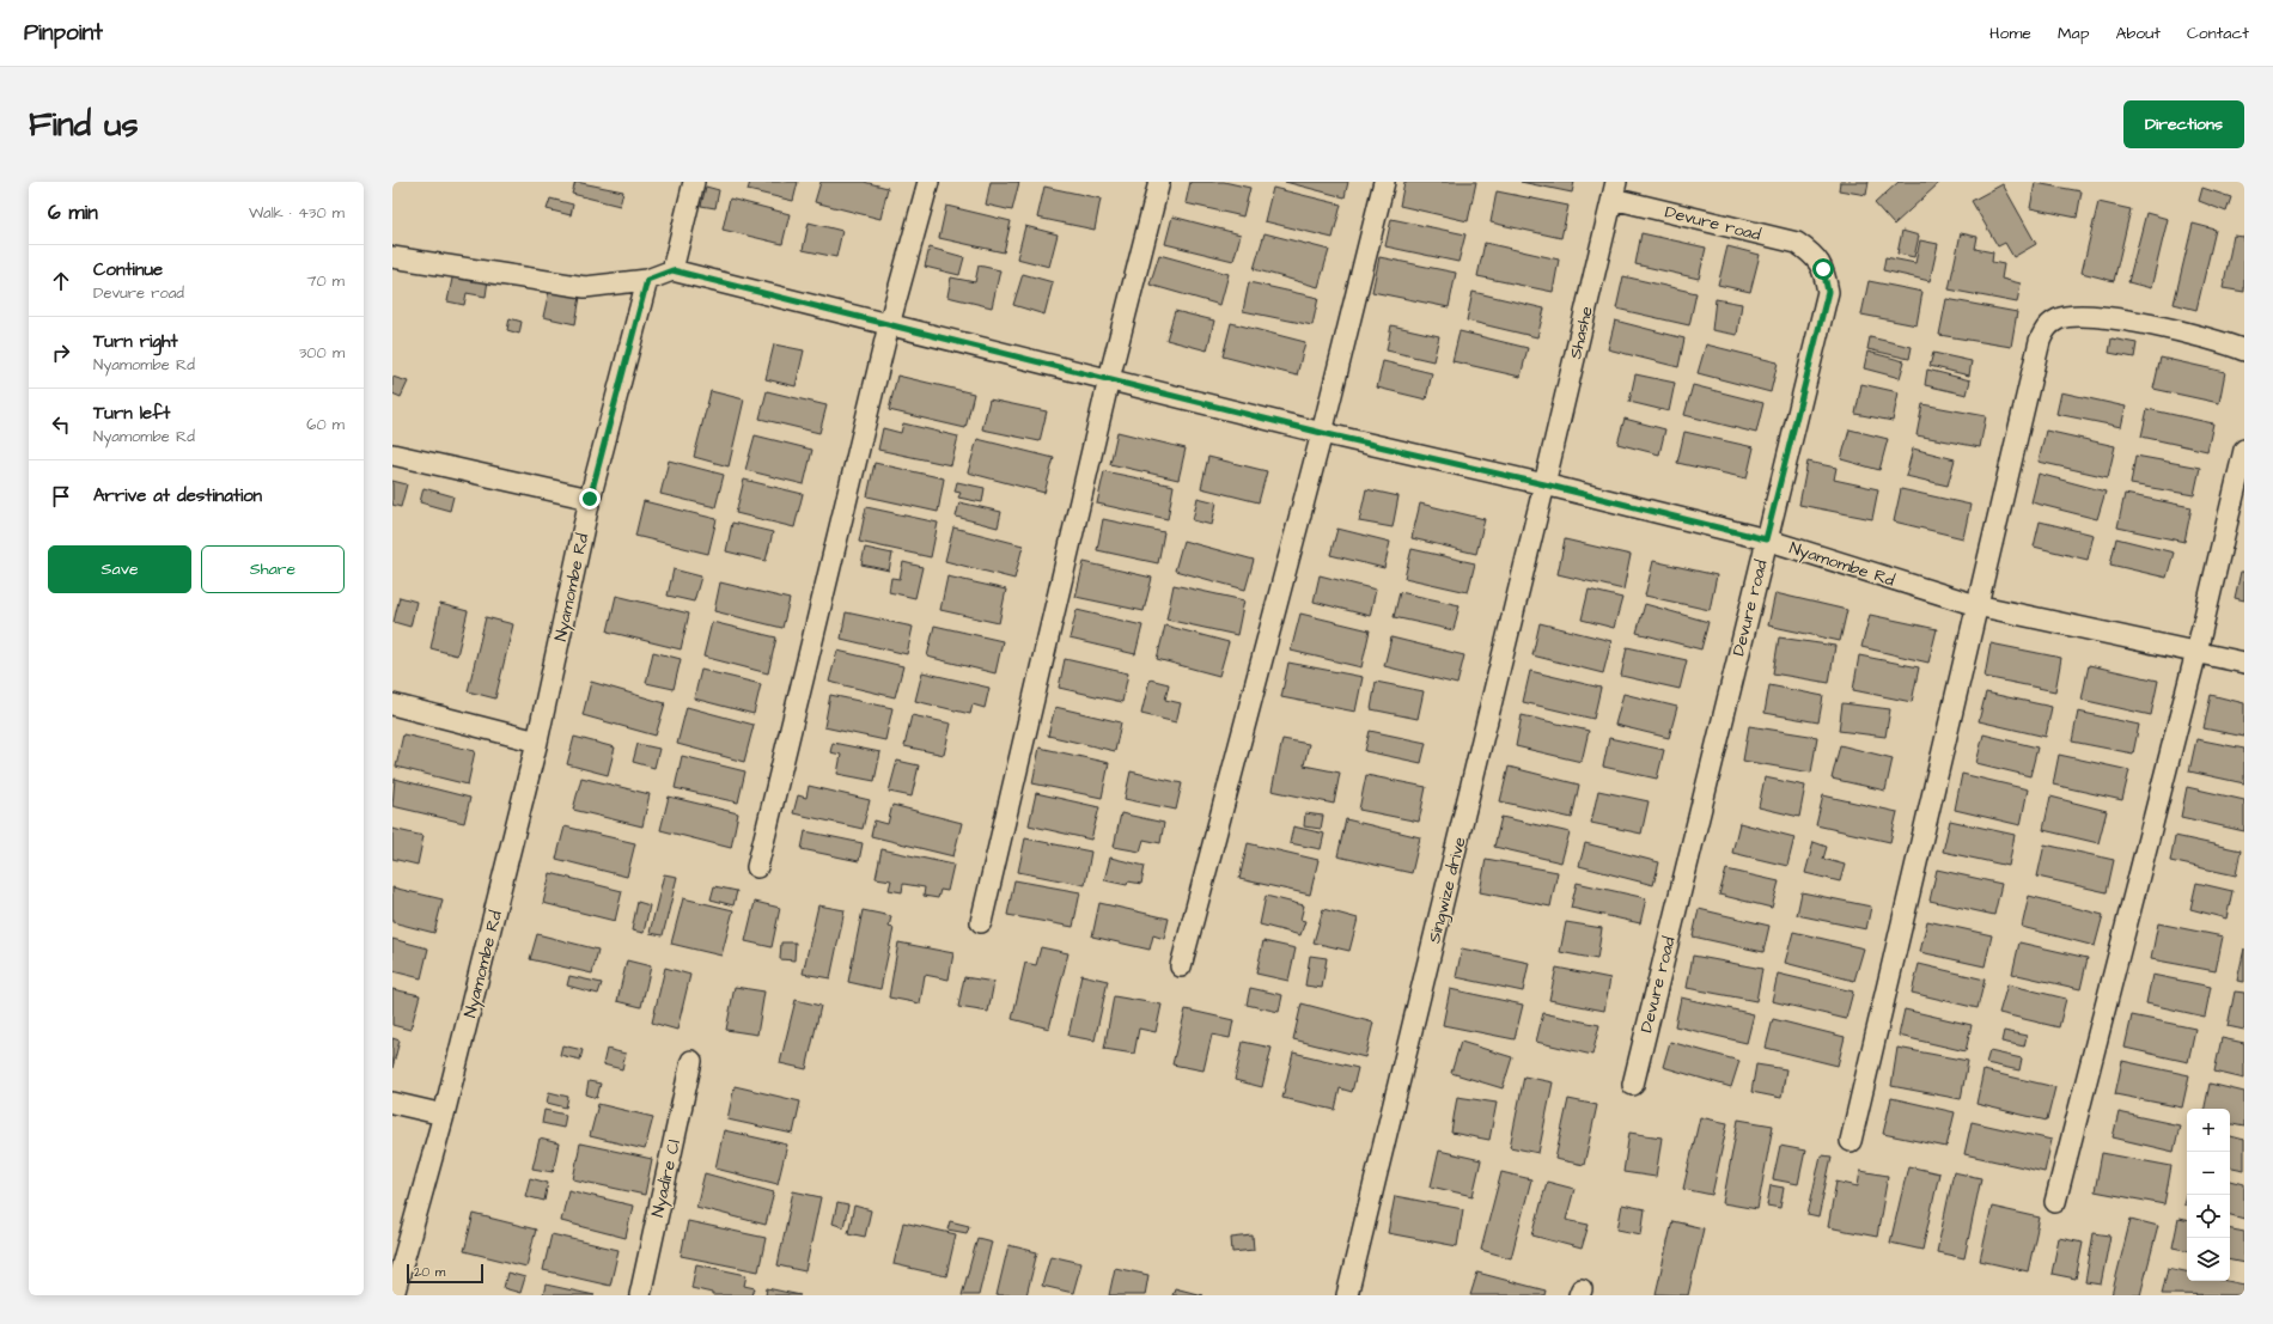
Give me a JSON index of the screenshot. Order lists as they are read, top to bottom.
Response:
{
  "streets": {
    "street": [
      "Devure road",
      "Shashe",
      "Nyamombe Rd",
      "Singwize drive",
      "Nyadire Cl"
    ]
  },
  "crossings": [
    ["Devure road", "Shashe"],
    ["Devure road", "Nyamombe Rd"],
    ["Shashe", "Nyamombe Rd"],
    ["Shashe", "Singwize drive"],
    ["Nyamombe Rd", "Singwize drive"]
  ],
  "scale_bar": "20 m",
  "page": {
    "header": "Pinpoint",
    "nav": [
      "Home",
      "Map",
      "About",
      "Contact"
    ],
    "buttons": [
      "Directions",
      ["Save", "Share"]
    ],
    "title": "Find us",
    "heading": ["6 min", "Walk · 430 m"],
    "list": [
      ["Continue", "Devure road", "70 m"],
      ["Turn right", "Nyamombe Rd", "300 m"],
      ["Turn left", "Nyamombe Rd", "60 m"],
      "Arrive at destination"
    ],
    "map_buttons": ["+", "−"],
    "scale": "20 m"
  }
}
